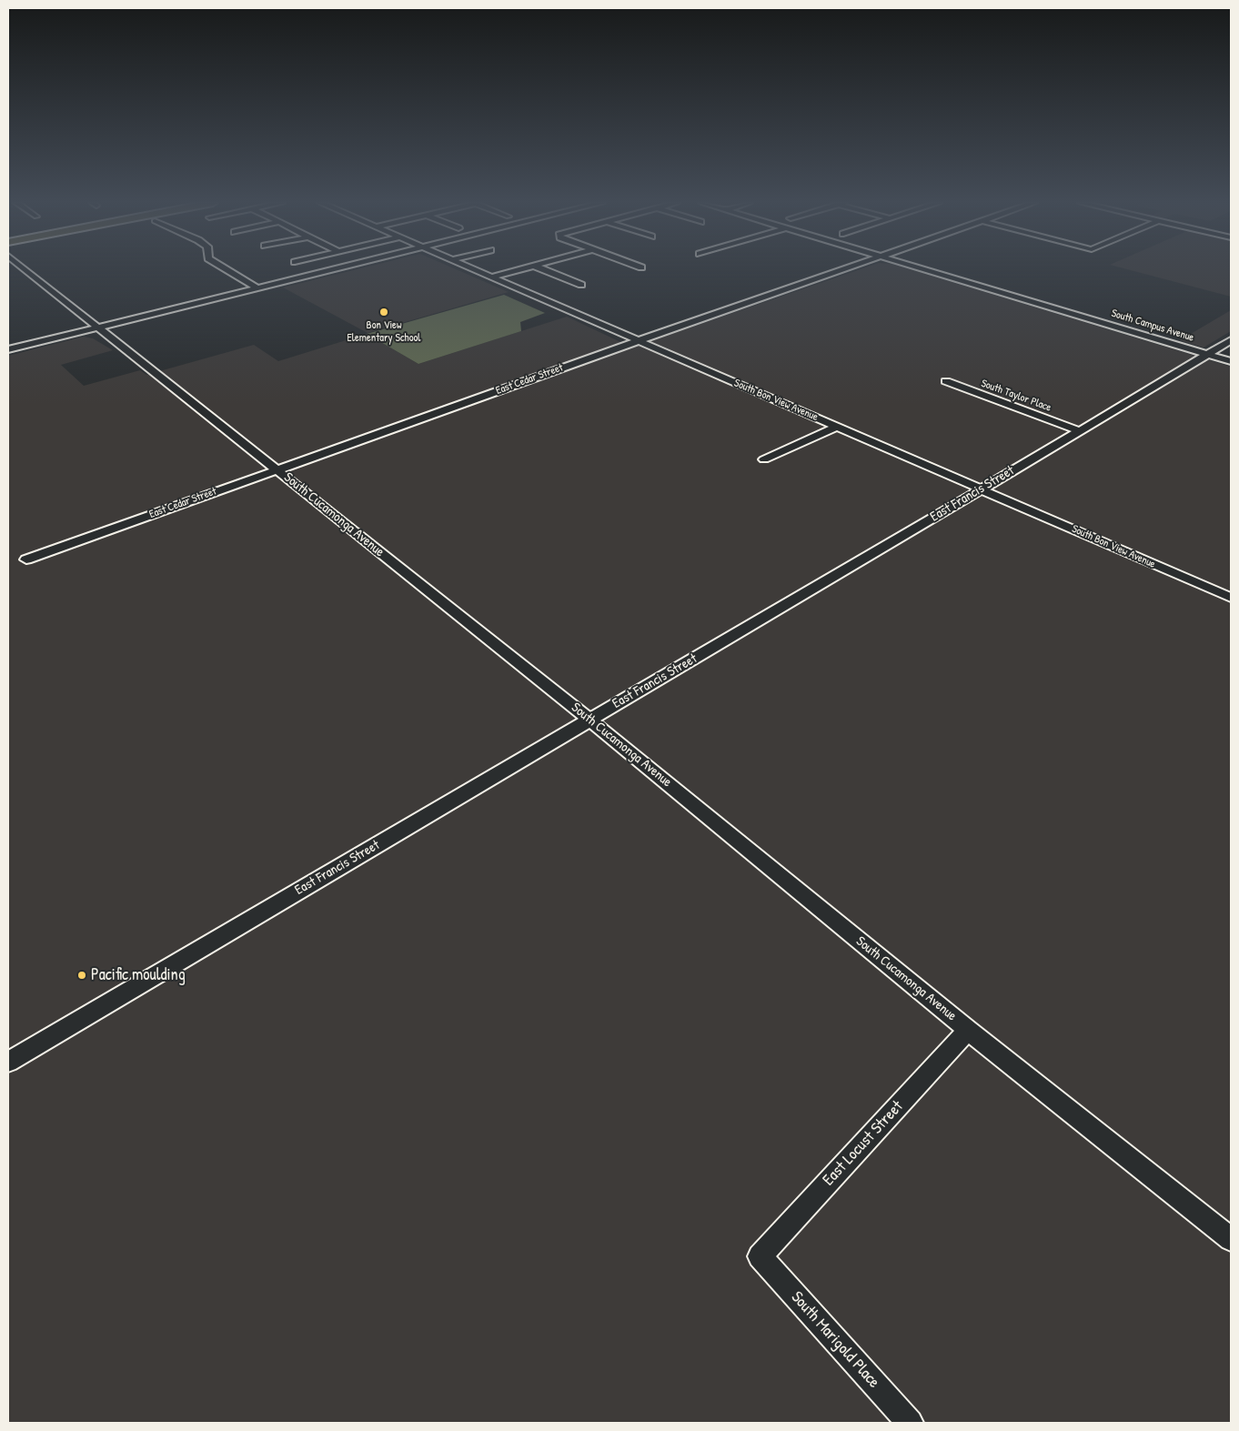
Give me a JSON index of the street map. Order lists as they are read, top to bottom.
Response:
{
  "streets": {
    "street": [
      "South Campus Avenue",
      "East Cedar Street",
      "South Taylor Place",
      "South Bon View Avenue",
      "East Francis Street",
      "South Cucamonga Avenue",
      "East Locust Street",
      "South Marigold Place"
    ]
  },
  "crossings": [
    ["South Campus Avenue", "East Francis Street"],
    ["East Cedar Street", "South Bon View Avenue"],
    ["East Cedar Street", "South Cucamonga Avenue"],
    ["South Taylor Place", "East Francis Street"],
    ["South Bon View Avenue", "East Francis Street"],
    ["East Francis Street", "South Cucamonga Avenue"],
    ["South Cucamonga Avenue", "East Locust Street"],
    ["East Locust Street", "South Marigold Place"]
  ],
  "places": ["Bon View Elementary School", "Pacific moulding"]
}
